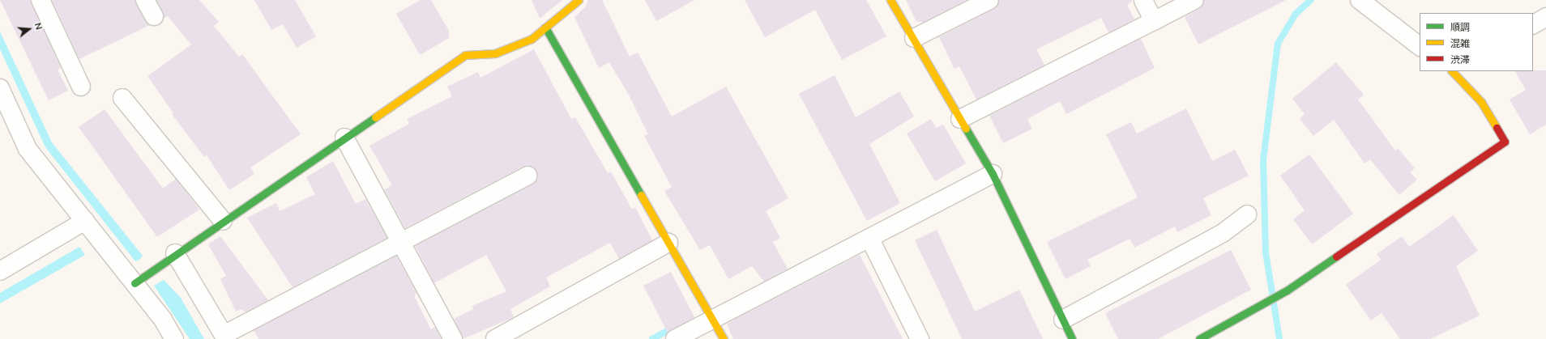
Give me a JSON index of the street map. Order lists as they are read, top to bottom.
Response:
{
  "legend": ["順調", "混雑", "渋滞"],
  "north": "right"
}
